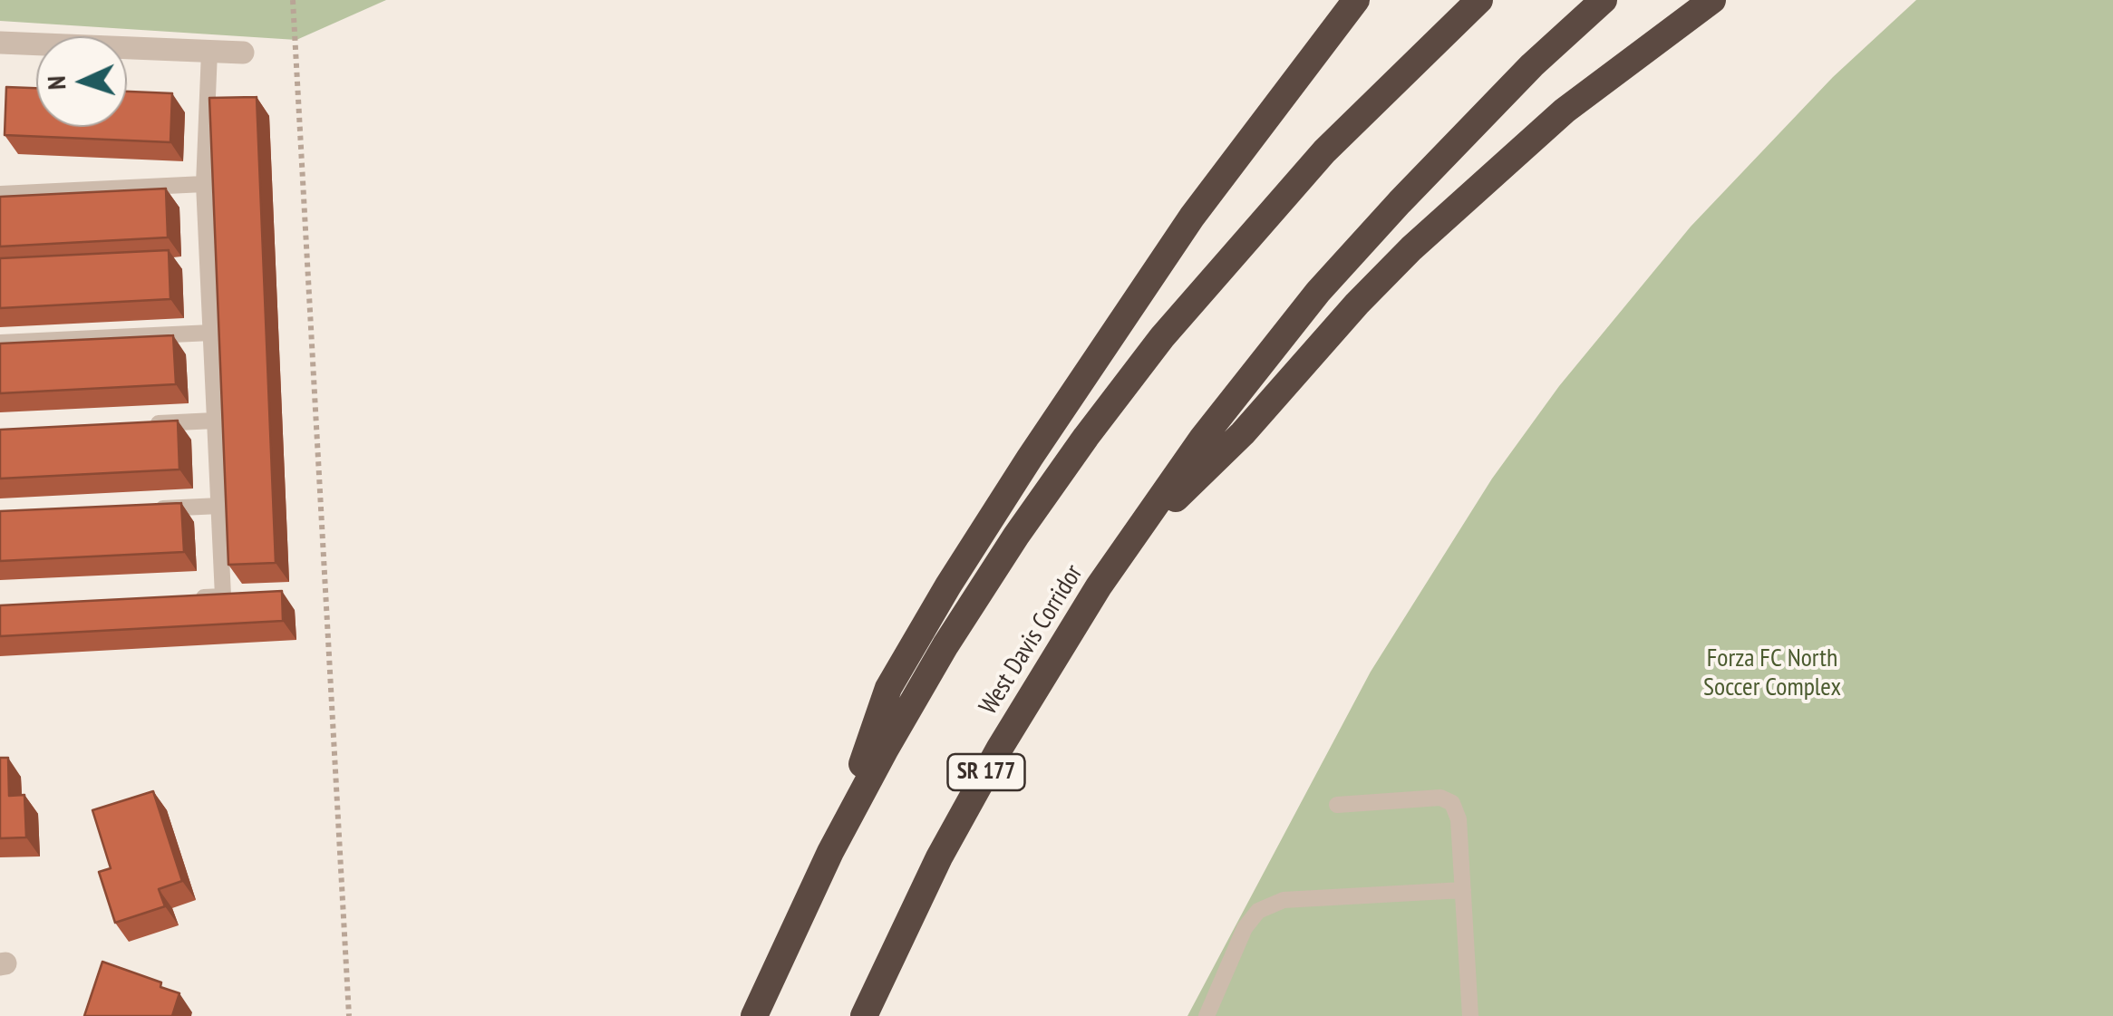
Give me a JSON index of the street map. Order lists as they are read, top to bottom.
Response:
{
  "streets": {
    "highway": ["West Davis Corridor", "SR 177"]
  },
  "parks": ["Forza FC North Soccer Complex"],
  "north": "left"
}
